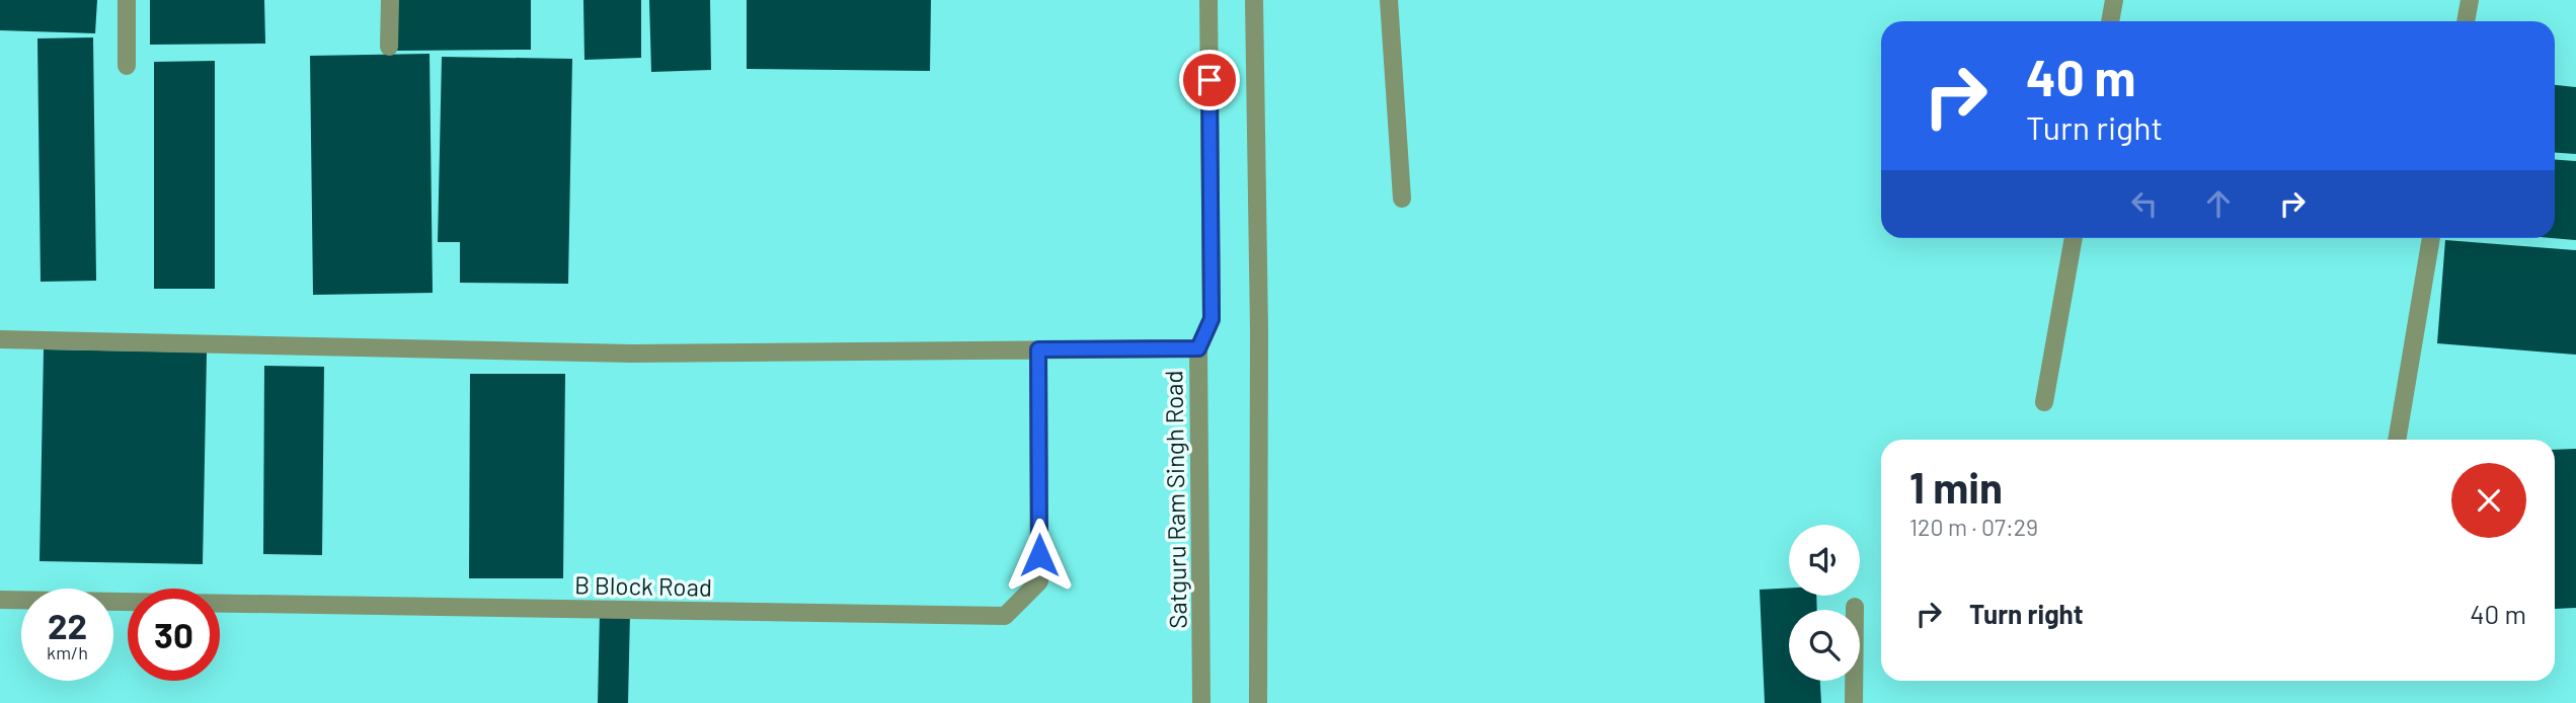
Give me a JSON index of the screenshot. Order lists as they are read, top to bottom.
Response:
{
  "streets": {
    "street": ["Satguru Ram Singh Road", "B Block Road"]
  },
  "page": {
    "turn": ["40 m", "Turn right"],
    "heading": ["1 min", "120 m · 07:29"],
    "list": [
      {
        "name": "Turn right",
        "value": "40 m"
      }
    ],
    "speed": "22 km/h",
    "limit": "30"
  }
}
